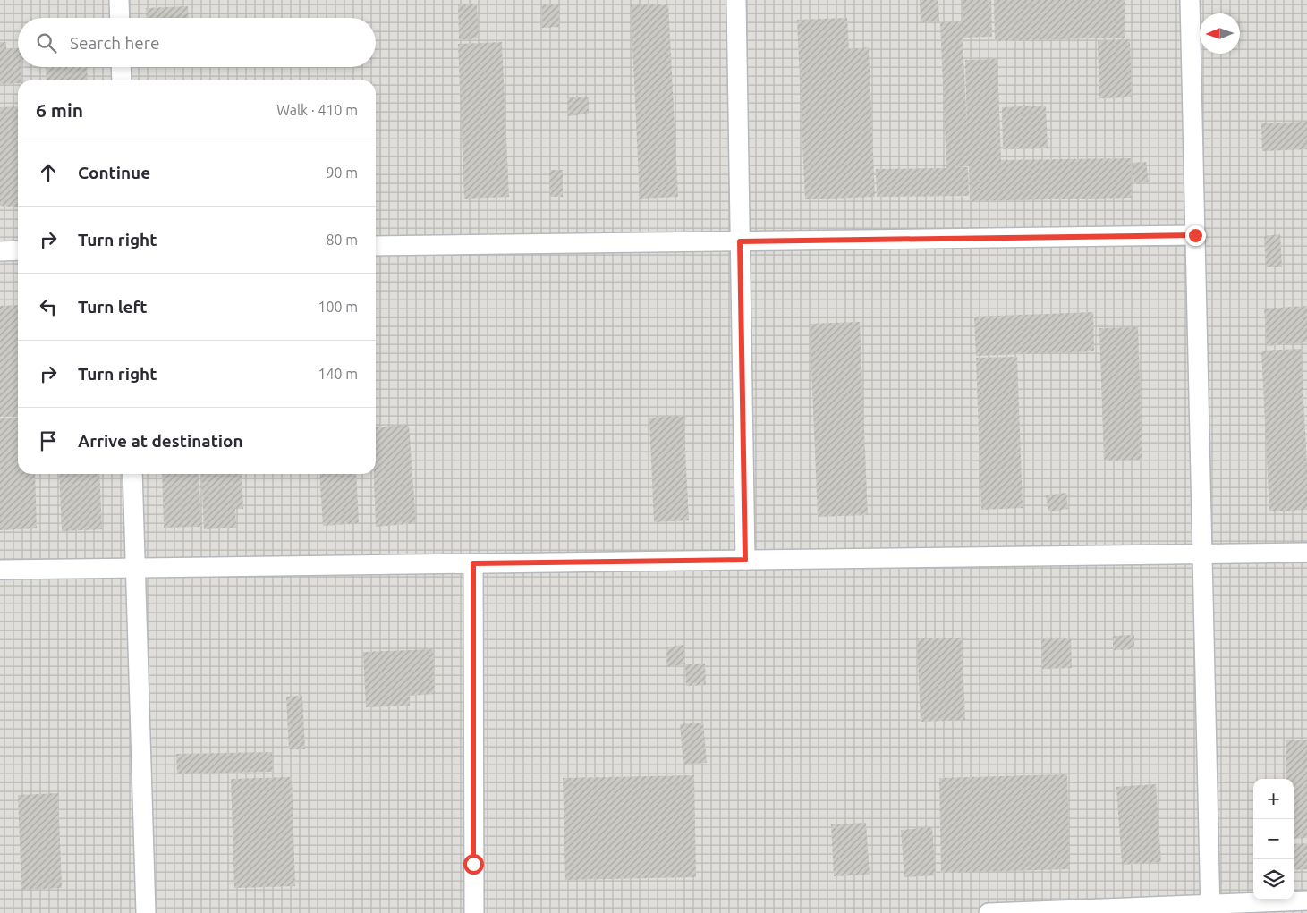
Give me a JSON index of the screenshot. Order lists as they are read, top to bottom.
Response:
{
  "north": "left",
  "page": {
    "search": "Search here",
    "heading": ["6 min", "Walk · 410 m"],
    "list": [
      ["Continue", "90 m"],
      ["Turn right", "80 m"],
      ["Turn left", "100 m"],
      ["Turn right", "140 m"],
      "Arrive at destination"
    ],
    "map_buttons": ["+", "−"]
  }
}
